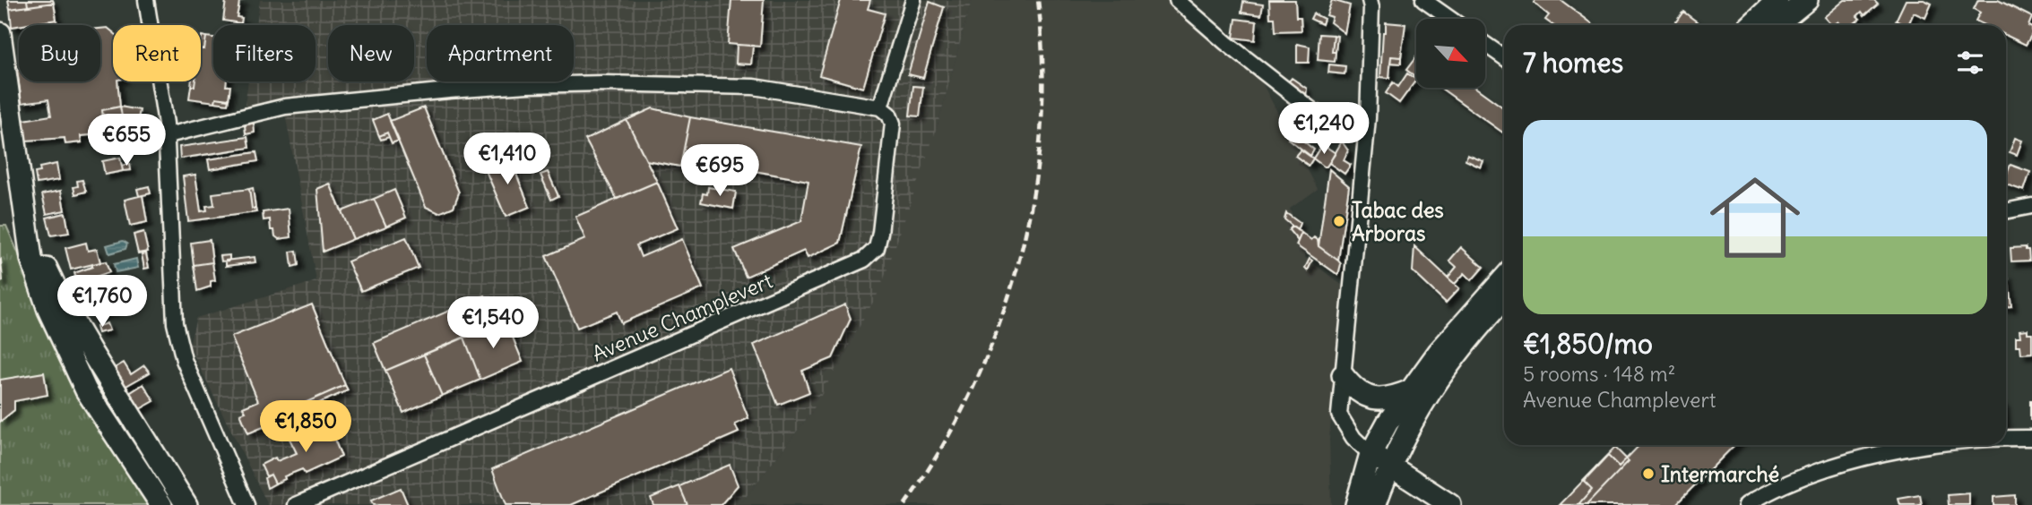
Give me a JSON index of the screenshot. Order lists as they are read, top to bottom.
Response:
{
  "streets": {
    "street": ["Avenue Champlevert"]
  },
  "places": ["Tabac des Arboras", "Intermarché"],
  "north": "bottom right",
  "page": {
    "chip": [
      "Buy",
      "Rent",
      "Filters",
      "New",
      "Apartment"
    ],
    "heading": "7 homes",
    "list": [
      {
        "name": "€1,850/mo",
        "note": "5 rooms · 148 m² · Avenue Champlevert"
      }
    ],
    "price": [
      "€1,240",
      "€655",
      "€1,410",
      "€695",
      "€1,760",
      "€1,540",
      "€1,850"
    ]
  }
}
